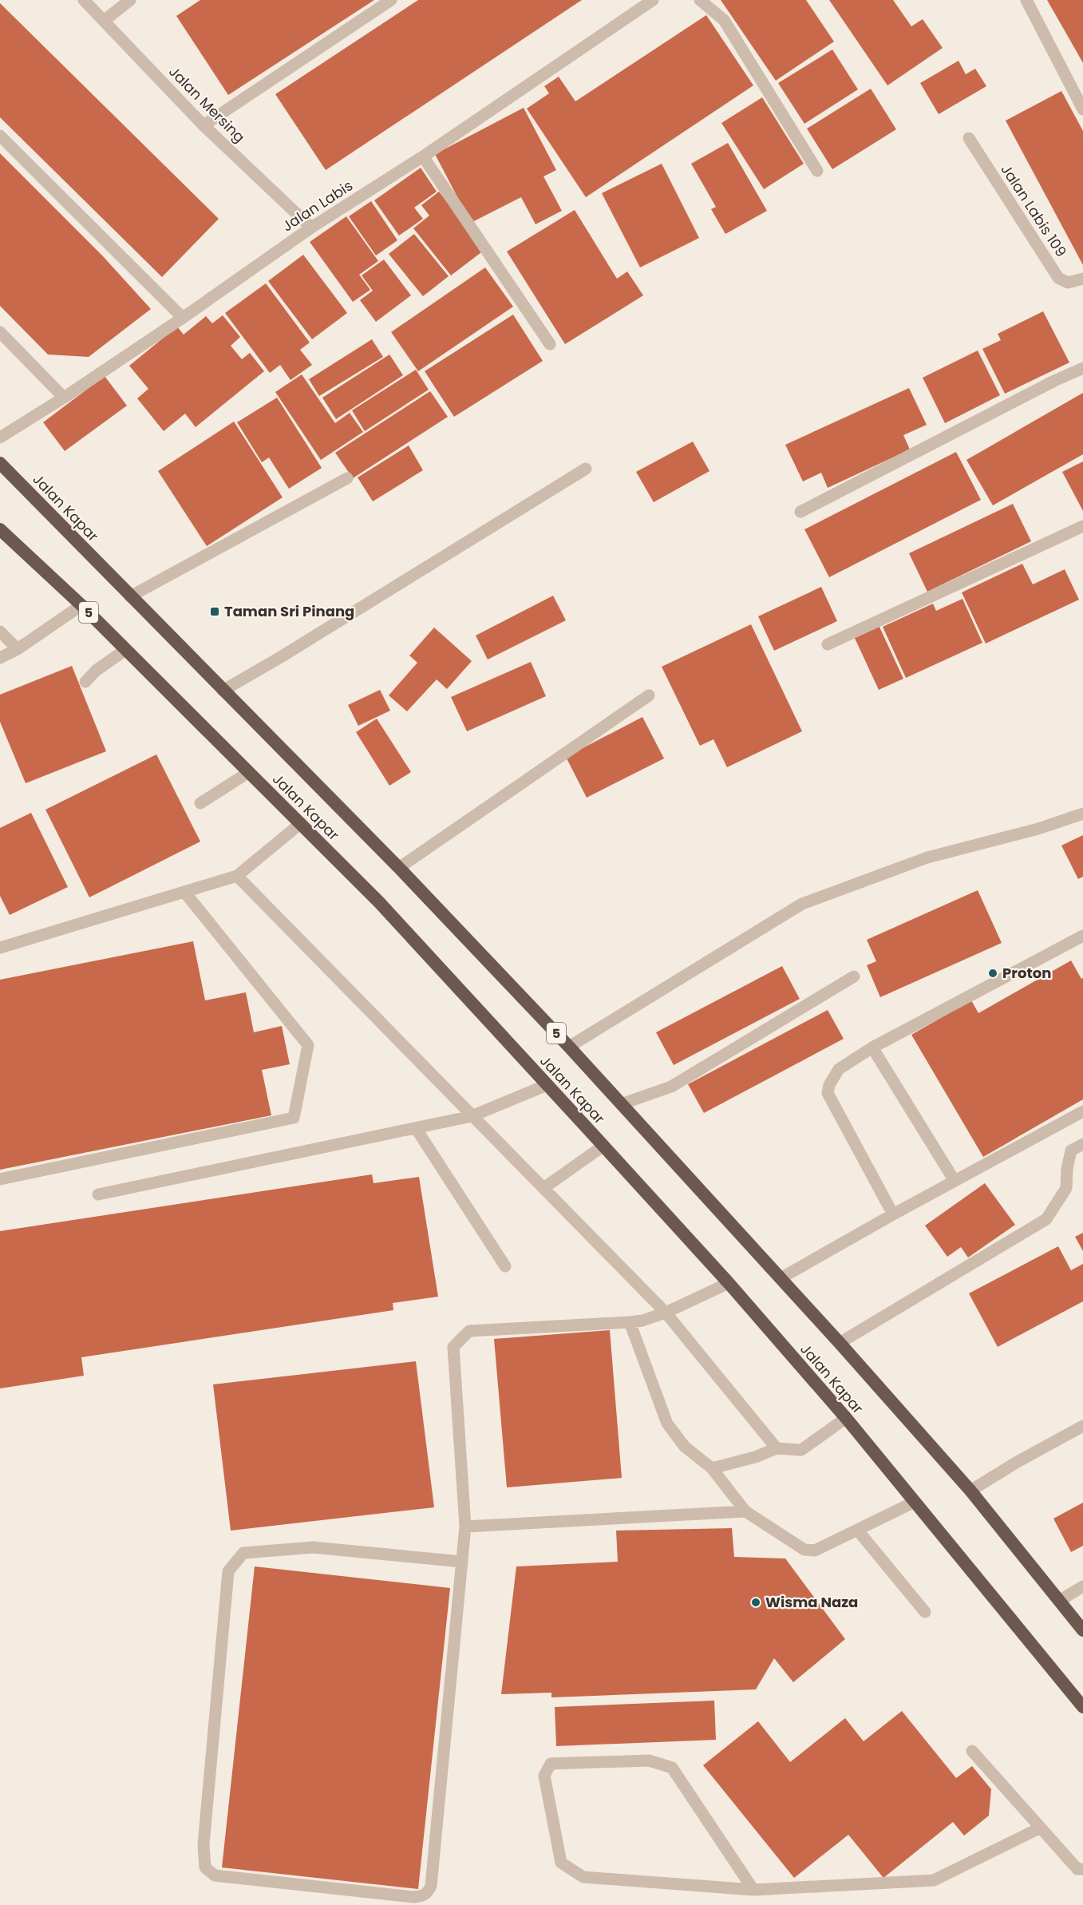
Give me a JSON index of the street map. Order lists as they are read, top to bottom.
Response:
{
  "streets": {
    "highway": ["Jalan Kapar", "5"],
    "street": ["Jalan Mersing", "Jalan Labis", "Jalan Labis 109"]
  },
  "crossings": [
    ["Jalan Mersing", "Jalan Labis"]
  ],
  "places": {
    "transit": ["Taman Sri Pinang"],
    "other": ["Proton", "Wisma Naza"]
  }
}
